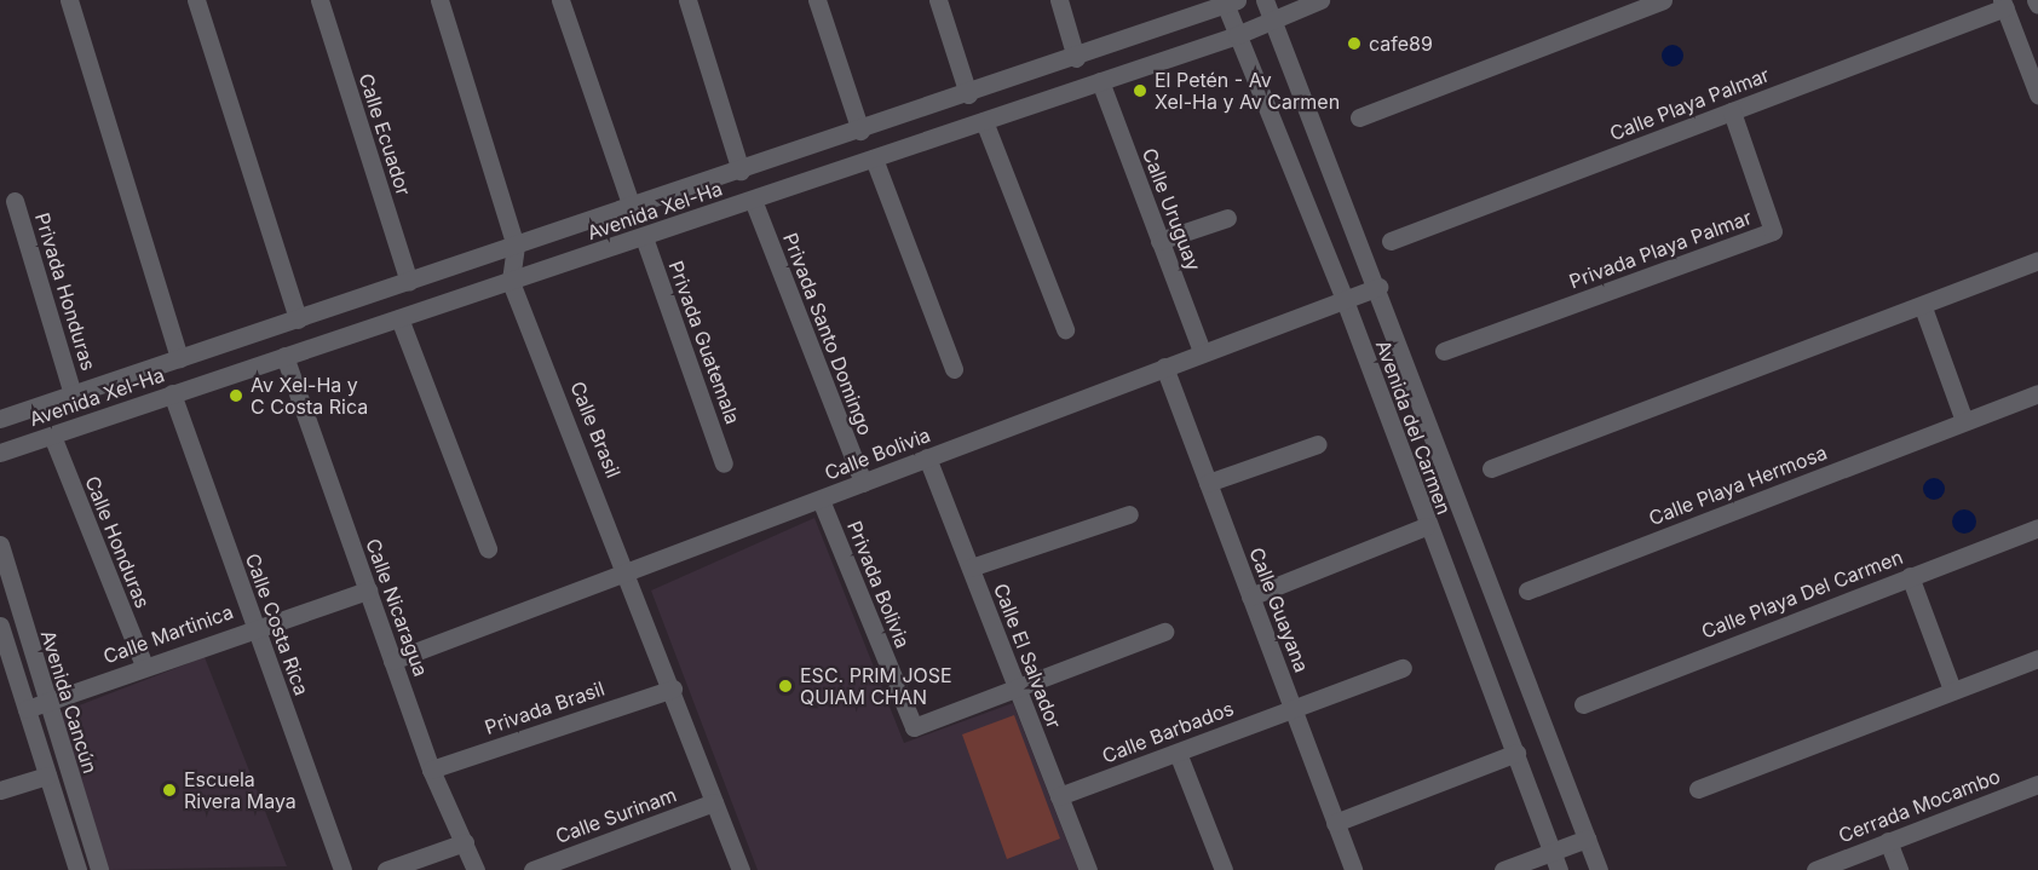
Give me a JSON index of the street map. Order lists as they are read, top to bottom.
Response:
{
  "streets": {
    "street": [
      "Calle Playa Palmar",
      "Calle Ecuador",
      "Calle Uruguay",
      "Avenida Xel-Ha",
      "Privada Playa Palmar",
      "Privada Honduras",
      "Privada Santo Domingo",
      "Privada Guatemala",
      "Avenida del Carmen",
      "Calle Brasil",
      "Calle Bolivia",
      "Calle Playa Hermosa",
      "Calle Honduras",
      "Privada Bolivia",
      "Calle Playa Del Carmen",
      "Calle Nicaragua",
      "Calle Guayana",
      "Calle Costa Rica",
      "Calle Martinica",
      "Calle El Salvador",
      "Avenida Cancún",
      "Privada Brasil",
      "Calle Barbados",
      "Cerrada Mocambo",
      "Calle Surinam"
    ]
  },
  "crossings": [
    ["Calle Playa Palmar", "Privada Playa Palmar"],
    ["Calle Ecuador", "Avenida Xel-Ha"],
    ["Calle Uruguay", "Avenida Xel-Ha"],
    ["Calle Uruguay", "Calle Bolivia"],
    ["Avenida Xel-Ha", "Privada Honduras"],
    ["Avenida Xel-Ha", "Privada Santo Domingo"],
    ["Avenida Xel-Ha", "Privada Guatemala"],
    ["Avenida Xel-Ha", "Avenida del Carmen"],
    ["Avenida Xel-Ha", "Calle Brasil"],
    ["Avenida Xel-Ha", "Calle Honduras"],
    ["Avenida Xel-Ha", "Calle Nicaragua"],
    ["Avenida Xel-Ha", "Calle Costa Rica"],
    ["Privada Santo Domingo", "Calle Bolivia"],
    ["Avenida del Carmen", "Calle Bolivia"],
    ["Calle Brasil", "Calle Bolivia"],
    ["Calle Brasil", "Privada Brasil"],
    ["Calle Brasil", "Calle Surinam"],
    ["Calle Bolivia", "Privada Bolivia"],
    ["Calle Bolivia", "Calle Nicaragua"],
    ["Calle Bolivia", "Calle Guayana"],
    ["Calle Bolivia", "Calle El Salvador"],
    ["Calle Honduras", "Calle Martinica"],
    ["Privada Bolivia", "Calle El Salvador"],
    ["Calle Nicaragua", "Calle Martinica"],
    ["Calle Nicaragua", "Privada Brasil"],
    ["Calle Guayana", "Calle Barbados"],
    ["Calle Costa Rica", "Calle Martinica"],
    ["Calle Martinica", "Avenida Cancún"],
    ["Calle El Salvador", "Calle Barbados"]
  ],
  "places": [
    "cafe89",
    "El Petén - Av Xel-Ha y Av Carmen",
    "Av Xel-Ha y C Costa Rica",
    "ESC. PRIM JOSE QUIAM CHAN",
    "Escuela Rivera Maya"
  ]
}
